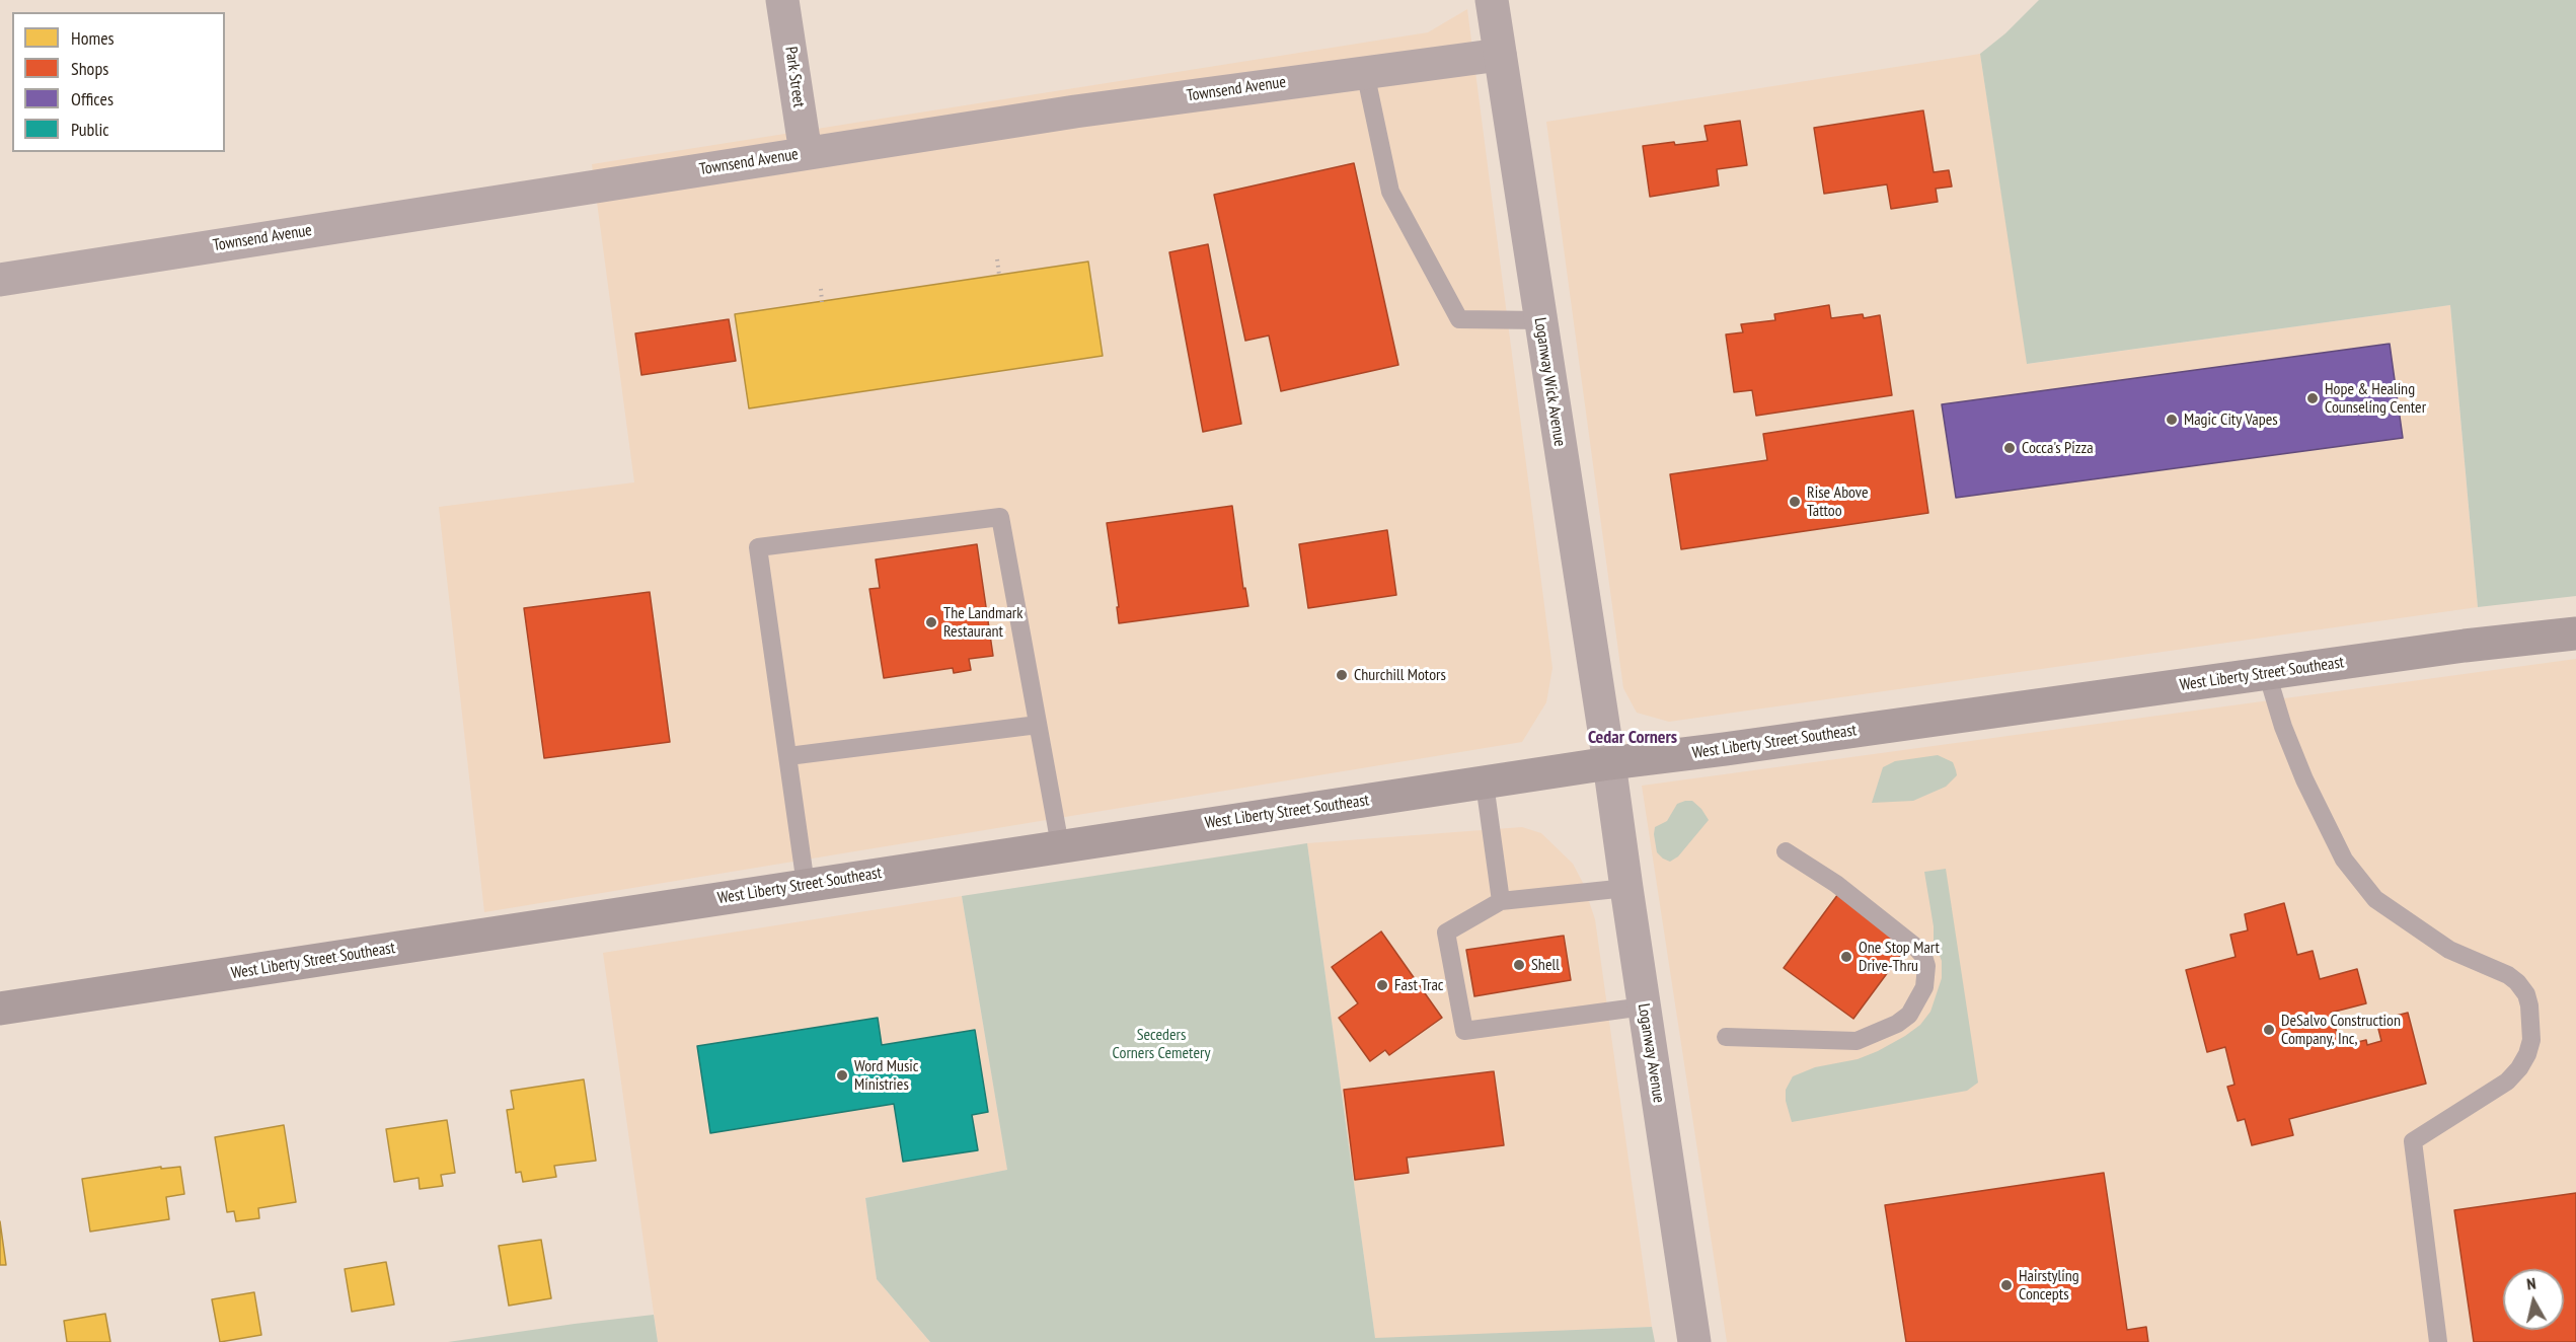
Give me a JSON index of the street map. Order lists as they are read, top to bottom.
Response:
{
  "streets": {
    "main road": ["West Liberty Street Southeast"],
    "street": [
      "Park Street",
      "Townsend Avenue",
      "Loganway Wick Avenue",
      "Loganway Avenue"
    ]
  },
  "crossings": [
    ["Park Street", "Townsend Avenue"],
    ["Townsend Avenue", "Loganway Wick Avenue"],
    ["Loganway Wick Avenue", "West Liberty Street Southeast"],
    ["Loganway Wick Avenue", "Loganway Avenue"],
    ["West Liberty Street Southeast", "Loganway Avenue"]
  ],
  "districts": ["Cedar Corners"],
  "parks": ["Seceders Corners Cemetery"],
  "places": [
    "Hope & Healing Counseling Center",
    "Magic City Vapes",
    "Cocca's Pizza",
    "Rise Above Tattoo",
    "The Landmark Restaurant",
    "Churchill Motors",
    "One Stop Mart Drive-Thru",
    "Shell",
    "Fast Trac",
    "DeSalvo Construction Company, Inc,",
    "Word Music Ministries",
    "Hairstyling Concepts"
  ],
  "legend": [
    "Homes",
    "Shops",
    "Offices",
    "Public"
  ],
  "north": "top"
}
